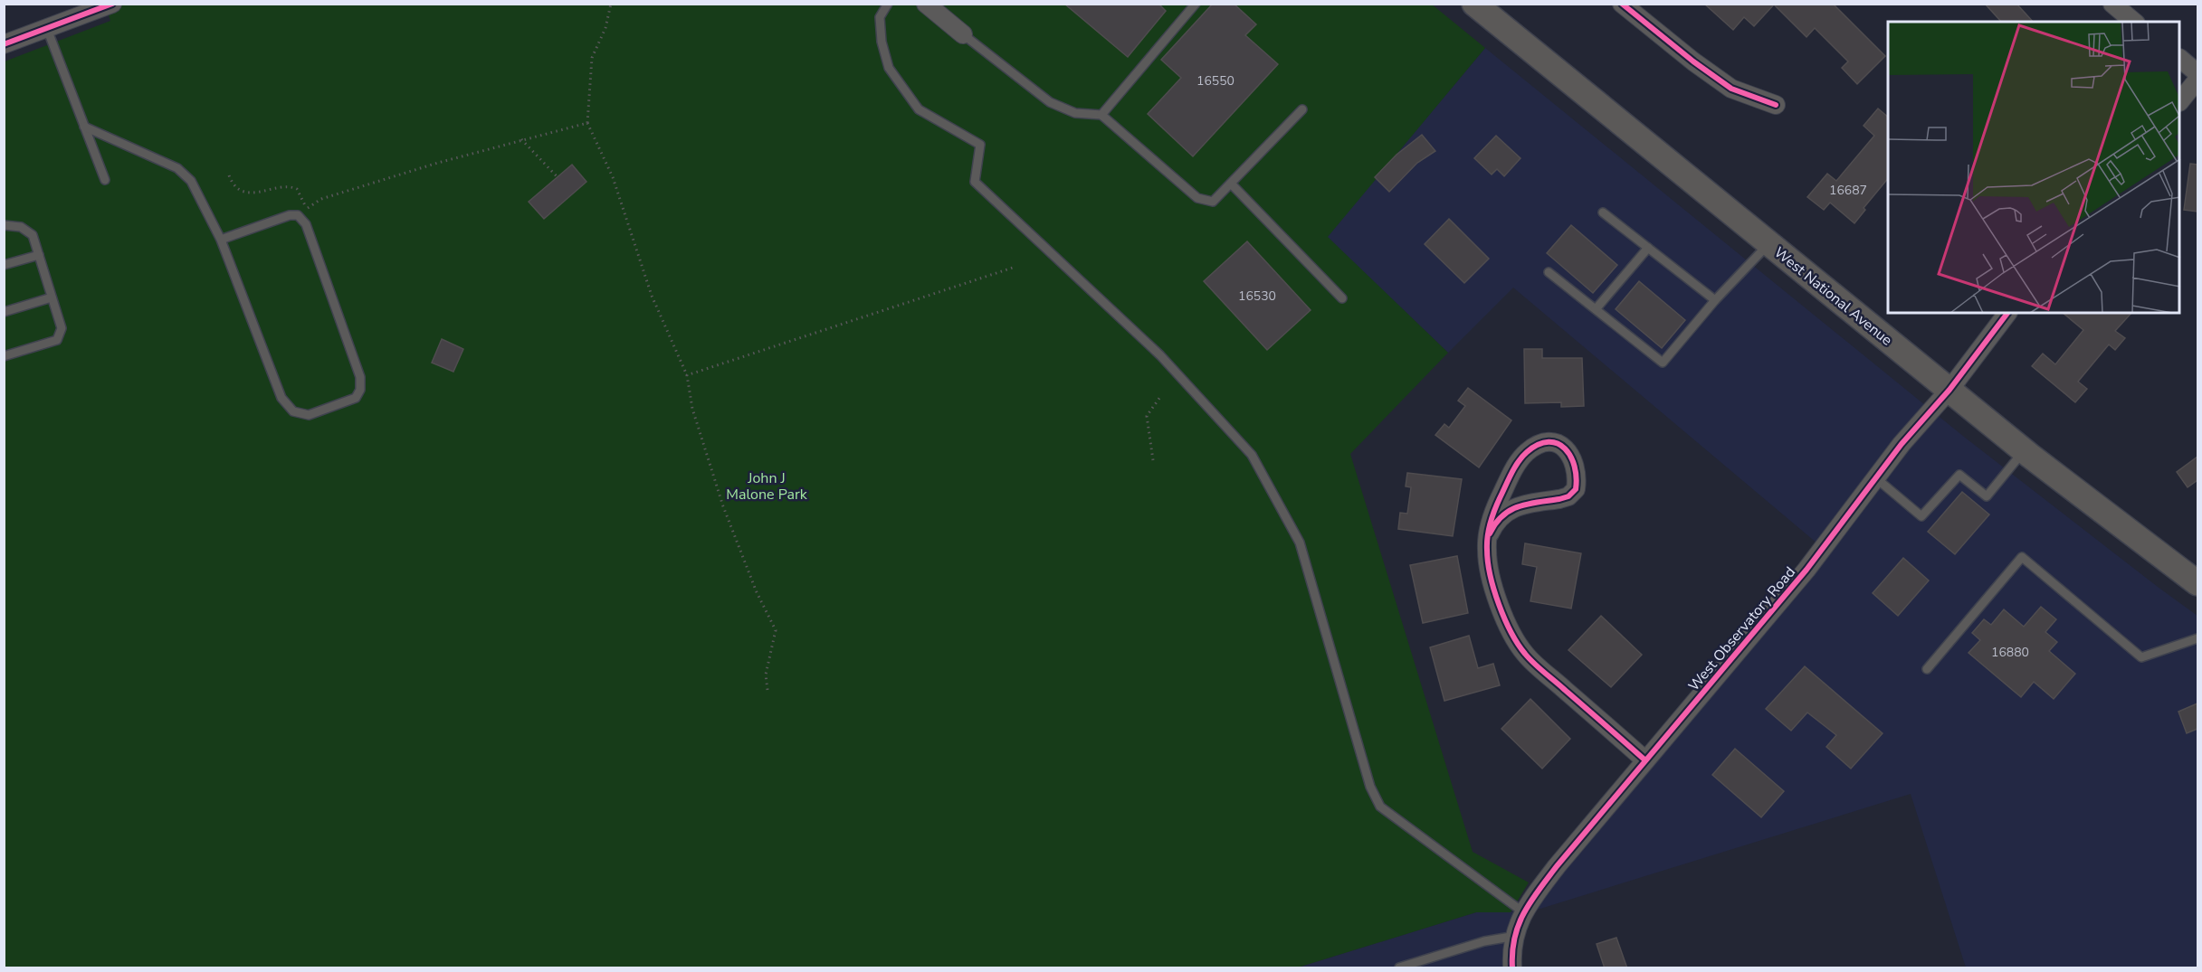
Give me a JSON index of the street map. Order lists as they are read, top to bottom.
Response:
{
  "streets": {
    "main road": ["West National Avenue"],
    "street": ["West Observatory Road"]
  },
  "crossings": [
    ["West National Avenue", "West Observatory Road"]
  ],
  "parks": ["John J Malone Park"],
  "house_numbers": [
    "16550",
    "16687",
    "16530",
    "16880"
  ]
}
